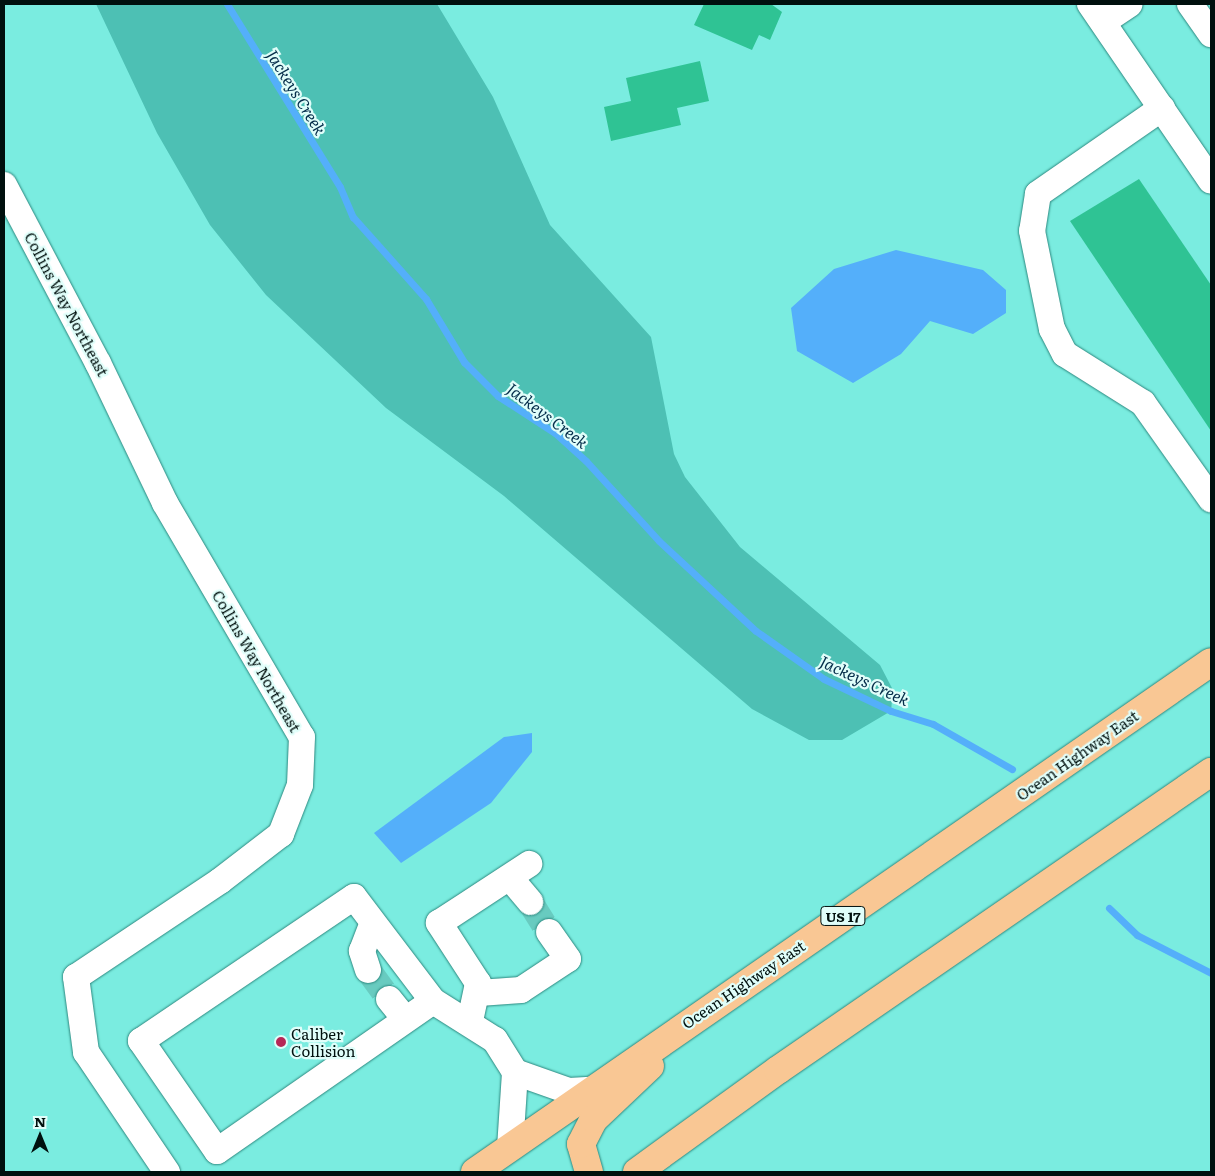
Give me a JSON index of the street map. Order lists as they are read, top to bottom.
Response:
{
  "streets": {
    "highway": ["Ocean Highway East", "US 17"],
    "street": ["Collins Way Northeast"]
  },
  "water": ["Jackeys Creek"],
  "places": ["Caliber Collision"],
  "north": "top"
}
